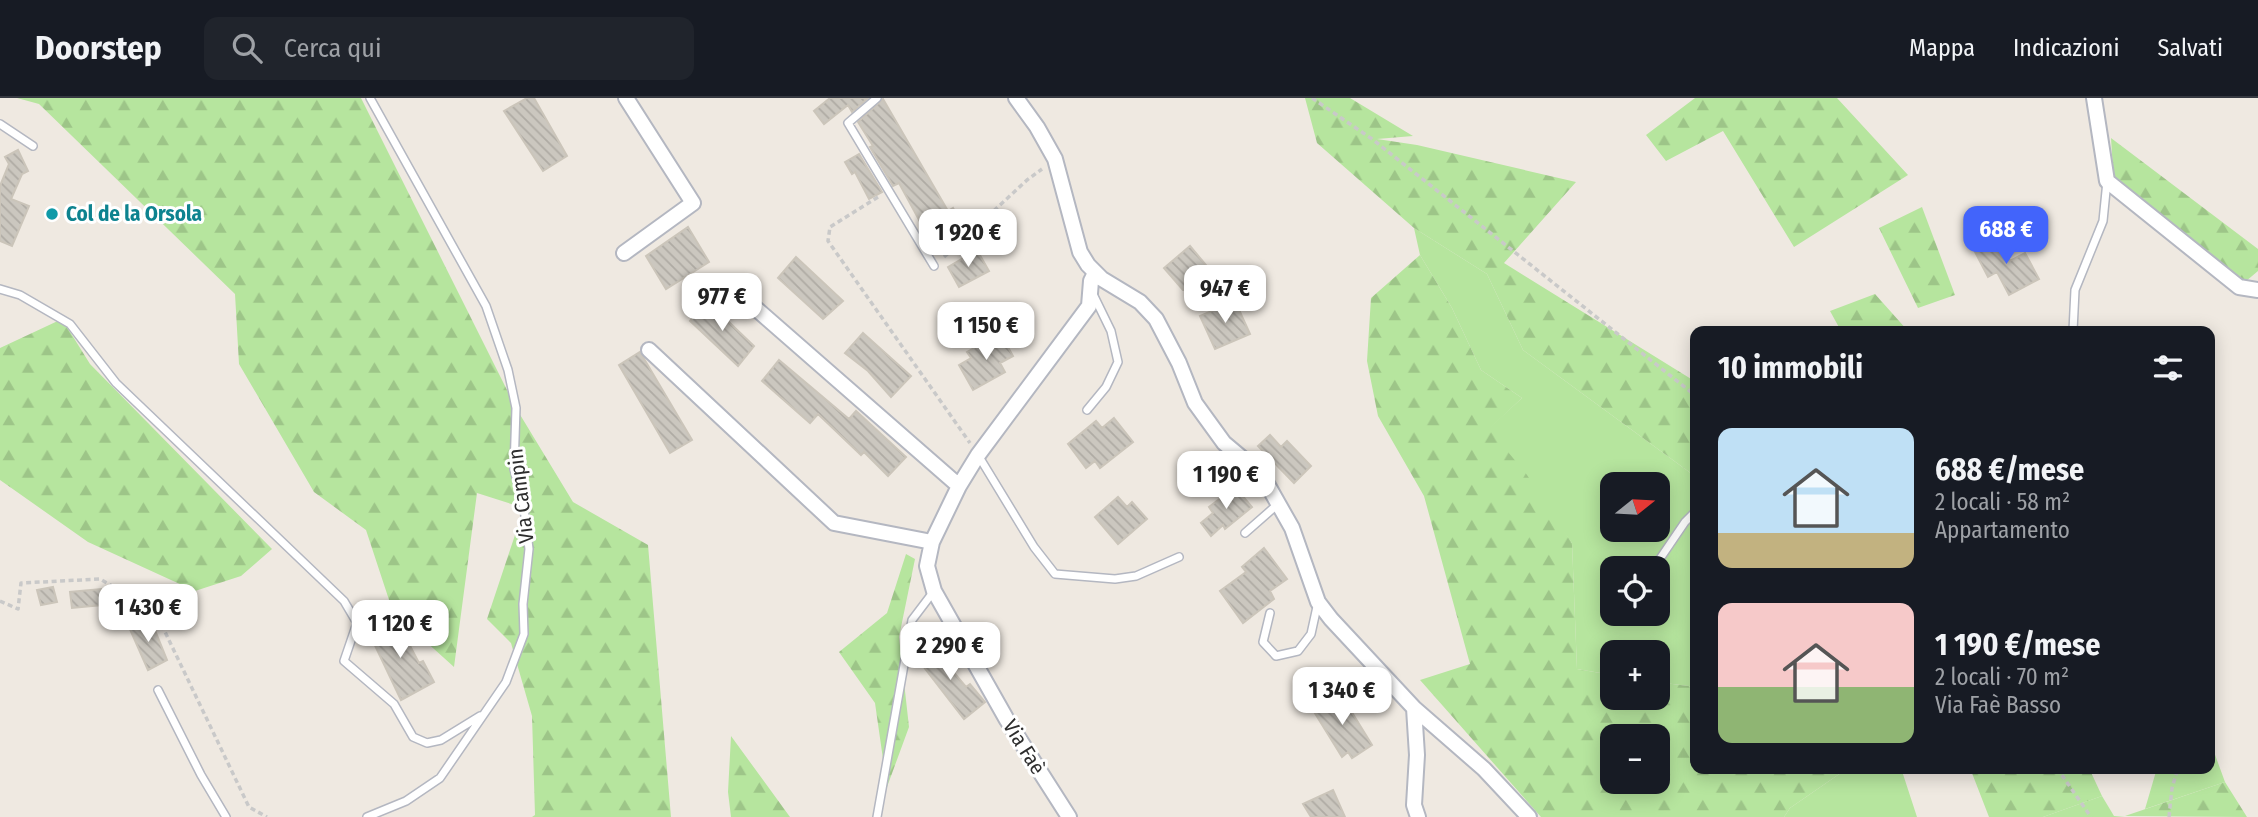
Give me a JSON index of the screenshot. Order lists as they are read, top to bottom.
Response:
{
  "streets": {
    "street": ["Via Faè"],
    "lane": ["Via Campin"]
  },
  "places": ["Col de la Orsola"],
  "north": "right",
  "page": {
    "header": "Doorstep",
    "search": "Cerca qui",
    "nav": ["Mappa", "Indicazioni", "Salvati"],
    "price": [
      "688 €",
      "1 920 €",
      "947 €",
      "977 €",
      "1 150 €",
      "1 190 €",
      "1 430 €",
      "1 120 €",
      "2 290 €",
      "1 340 €"
    ],
    "heading": "10 immobili",
    "list": [
      {
        "name": "688 €/mese",
        "note": "2 locali · 58 m² · Appartamento"
      },
      {
        "name": "1 190 €/mese",
        "note": "2 locali · 70 m² · Via Faè Basso"
      }
    ],
    "map_buttons": ["+", "−"]
  }
}
